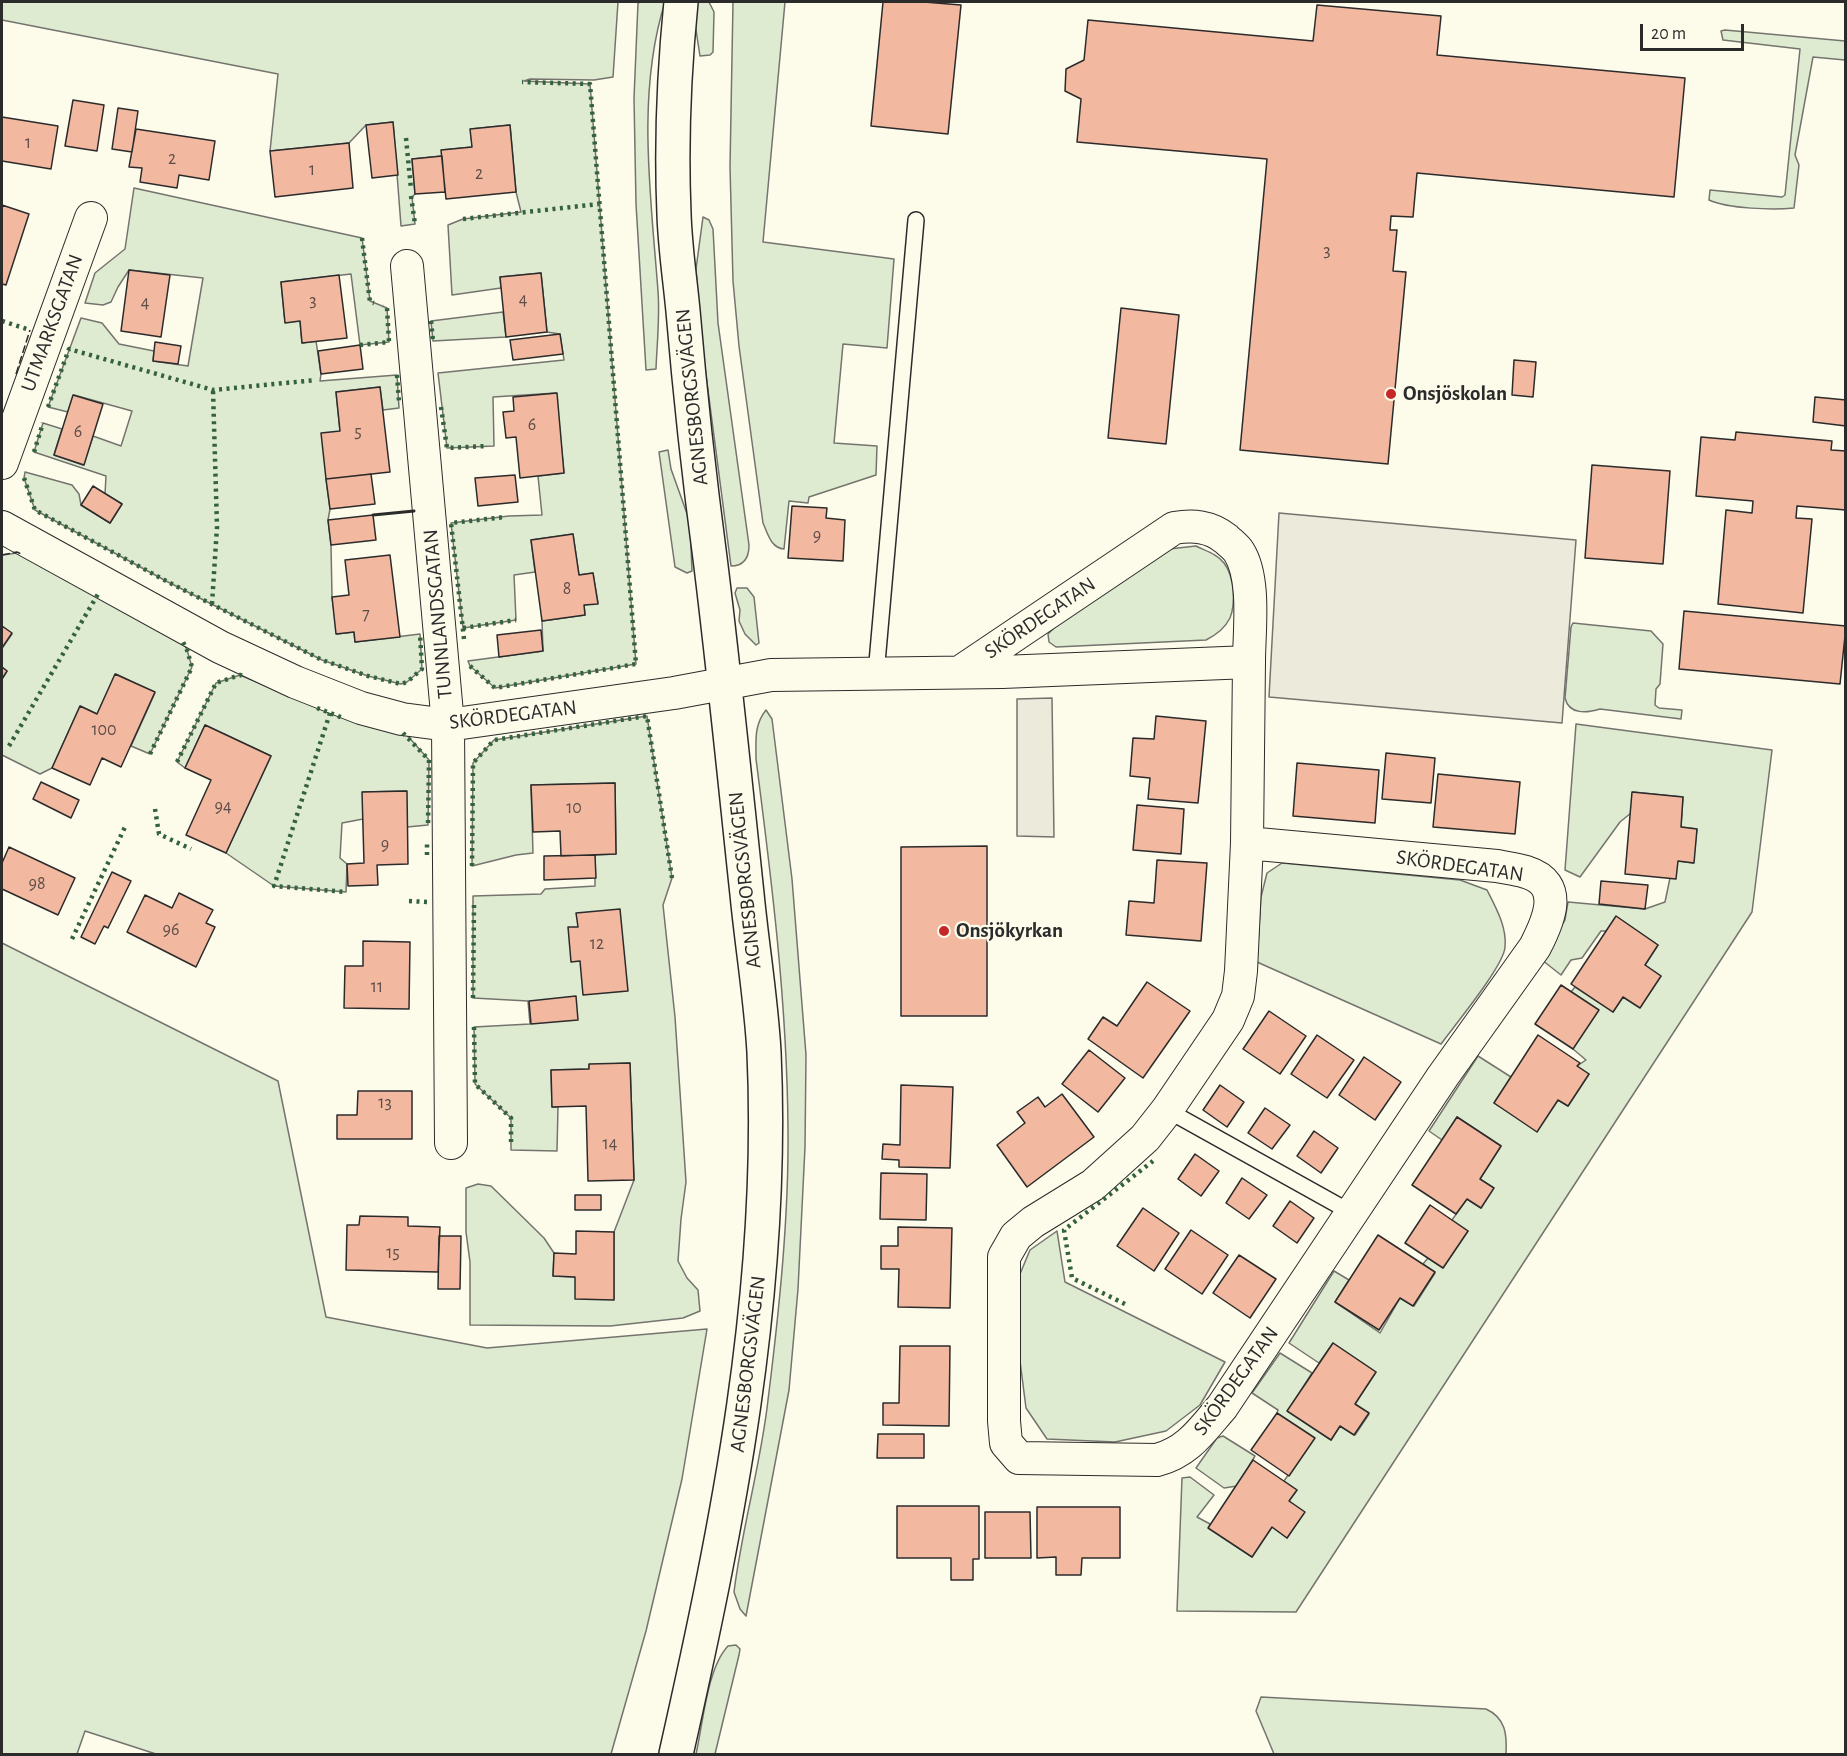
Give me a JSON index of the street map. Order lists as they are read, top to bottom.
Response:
{
  "streets": {
    "street": [
      "UTMARKSGATAN",
      "AGNESBORGSVÄGEN",
      "TUNNLANDSGATAN",
      "SKÖRDEGATAN"
    ]
  },
  "crossings": [
    ["AGNESBORGSVÄGEN", "SKÖRDEGATAN"],
    ["TUNNLANDSGATAN", "SKÖRDEGATAN"]
  ],
  "places": ["Onsjöskolan", "Onsjökyrkan"],
  "house_numbers": [
    "1",
    "2",
    "1",
    "2",
    "3",
    "4",
    "3",
    "4",
    "6",
    "6",
    "5",
    "9",
    "8",
    "7",
    "100",
    "94",
    "10",
    "9",
    "98",
    "96",
    "12",
    "11",
    "13",
    "14",
    "15"
  ],
  "scale_bar": "20 m"
}
